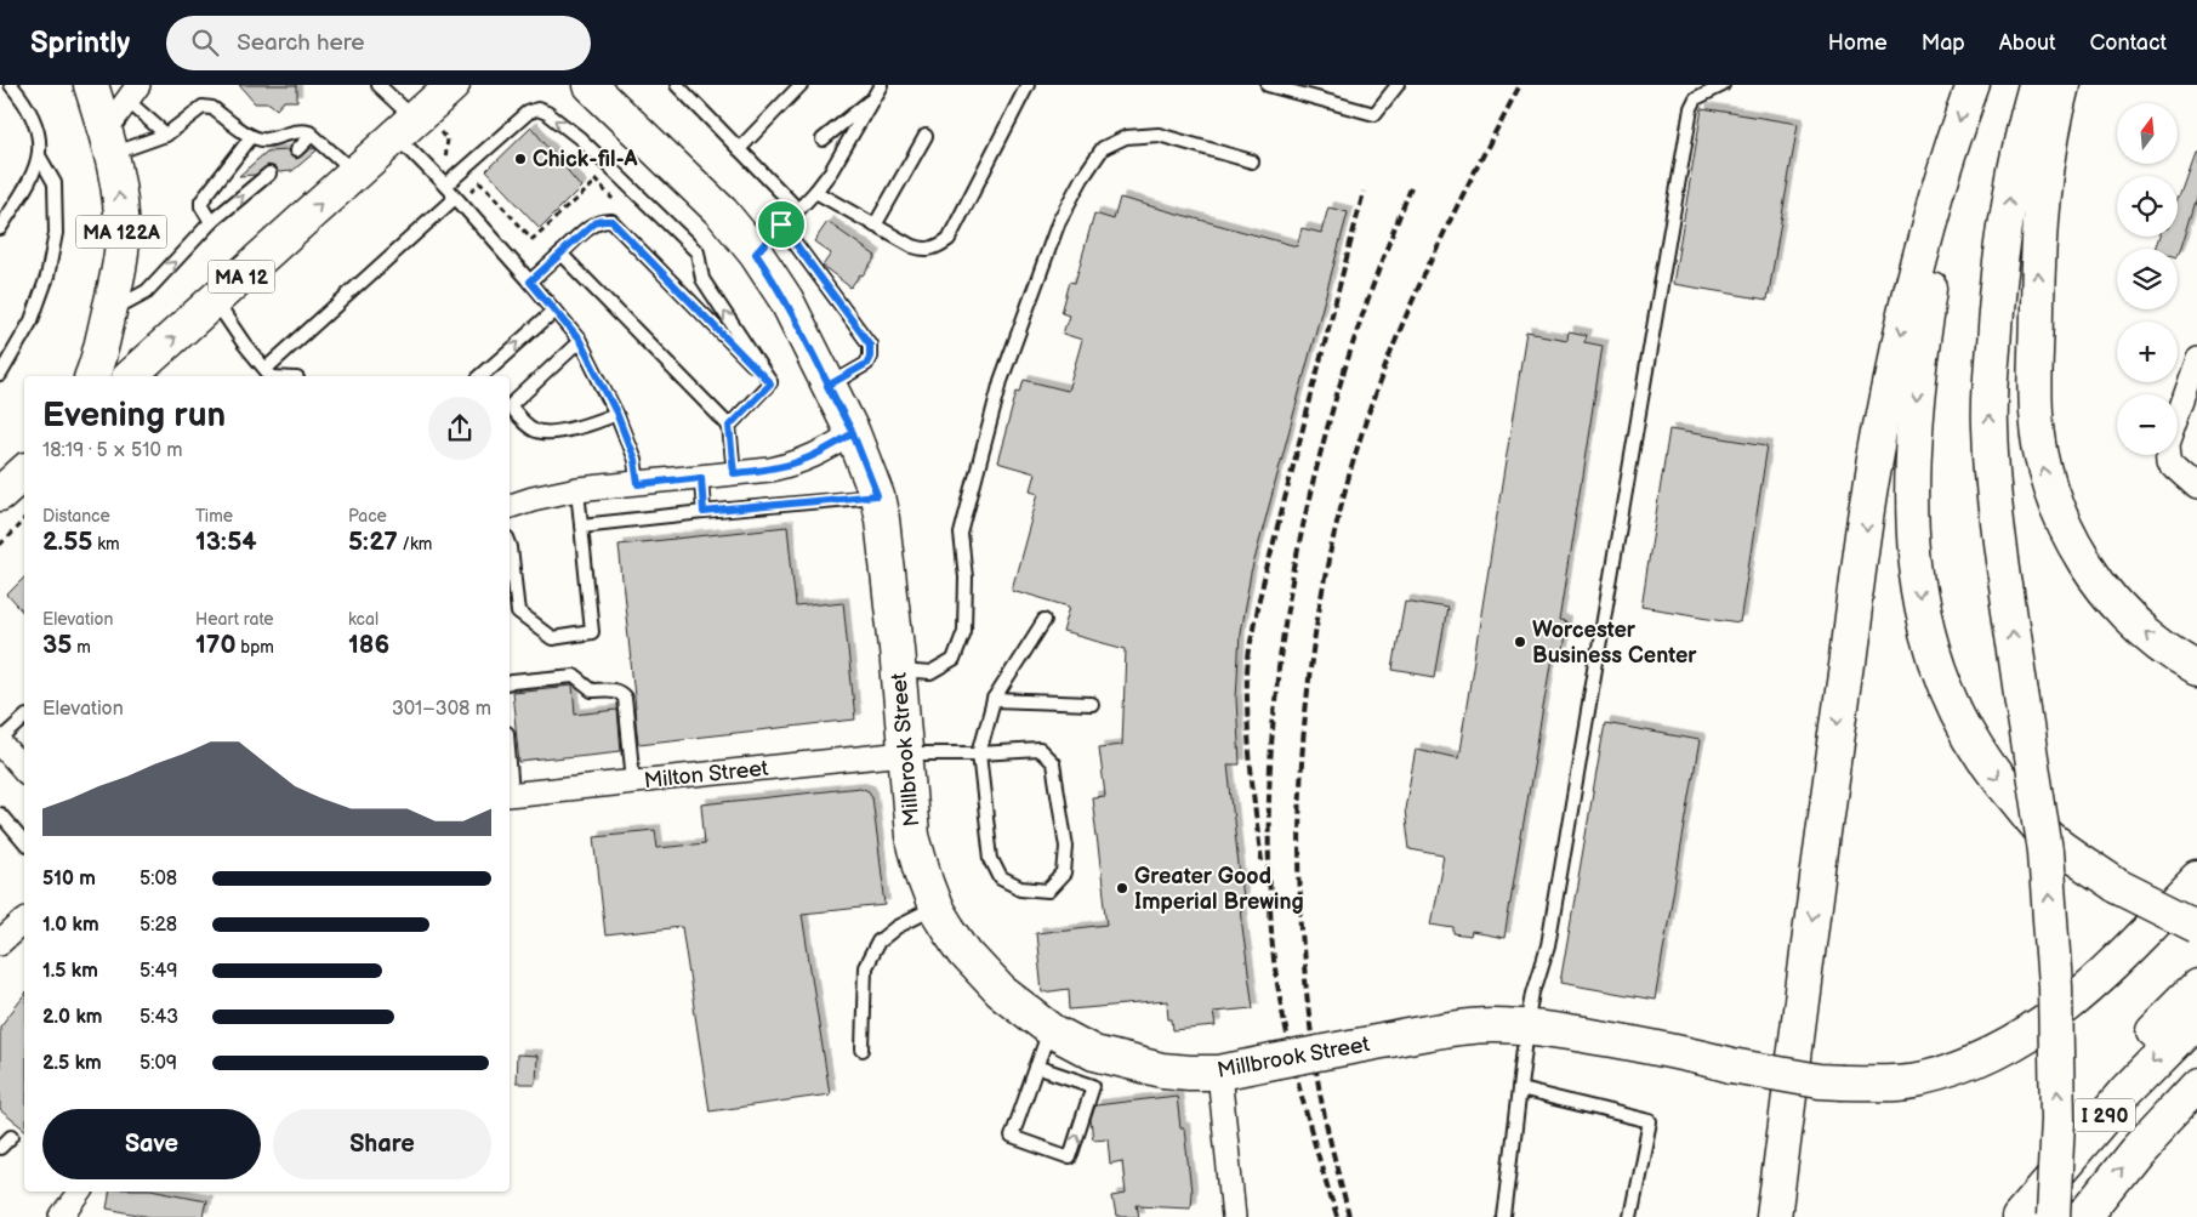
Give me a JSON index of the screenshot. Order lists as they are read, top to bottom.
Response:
{
  "streets": {
    "main road": [
      "MA 122A",
      "MA 12",
      "Millbrook Street",
      "I 290"
    ],
    "street": ["Milton Street"]
  },
  "crossings": [
    ["Millbrook Street", "Milton Street"]
  ],
  "places": ["Chick-fil-A", "Worcester Business Center", "Greater Good Imperial Brewing"],
  "north": "top",
  "page": {
    "header": "Sprintly",
    "search": "Search here",
    "nav": [
      "Home",
      "Map",
      "About",
      "Contact"
    ],
    "map_buttons": ["+", "−"],
    "heading": ["Evening run", "18:19 · 5 × 510 m"],
    "stats": [
      ["Distance", "2.55 km"],
      ["Time", "13:54"],
      ["Pace", "5:27 /km"],
      ["Elevation", "35 m"],
      ["Heart rate", "170 bpm"],
      ["kcal", "186"]
    ],
    "chart": ["Elevation", "301–308 m"],
    "list": [
      {
        "name": "510 m",
        "note": "5:08"
      },
      {
        "name": "1.0 km",
        "note": "5:28"
      },
      {
        "name": "1.5 km",
        "note": "5:49"
      },
      {
        "name": "2.0 km",
        "note": "5:43"
      },
      {
        "name": "2.5 km",
        "note": "5:09"
      }
    ],
    "buttons": ["Save", "Share"]
  }
}
